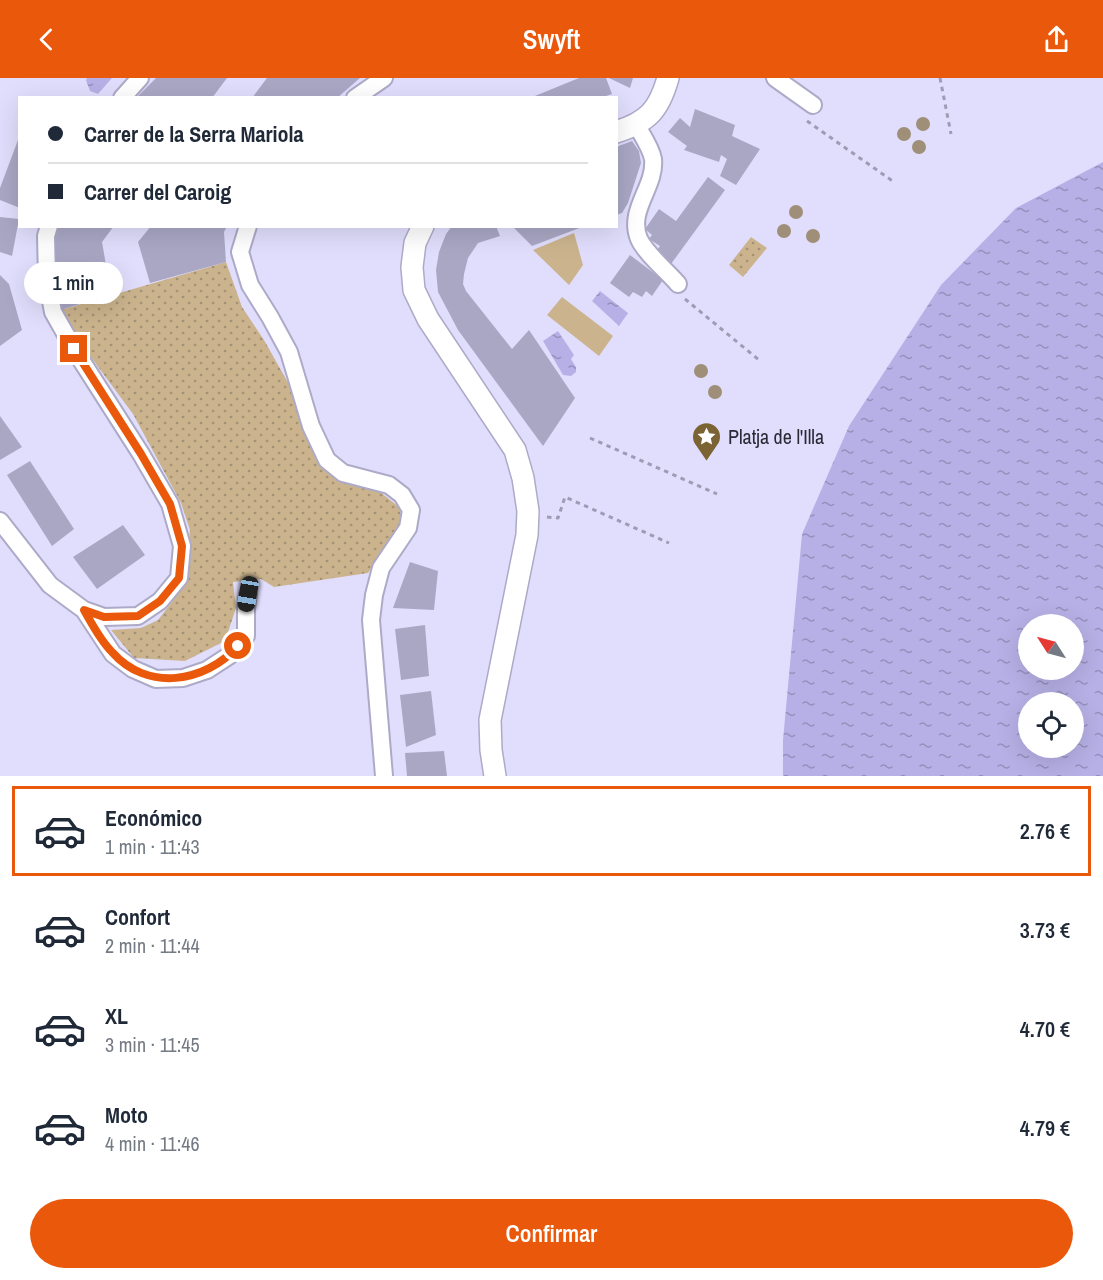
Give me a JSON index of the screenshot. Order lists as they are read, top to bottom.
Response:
{
  "places": {
    "place": ["Platja de l'Illa"]
  },
  "north": "top left",
  "page": {
    "header": "Swyft",
    "banner": ["Carrer de la Serra Mariola", "Carrer del Caroig"],
    "bubble": "1 min",
    "list": [
      {
        "name": "Económico",
        "note": "1 min · 11:43",
        "value": "2.76 €"
      },
      {
        "name": "Confort",
        "note": "2 min · 11:44",
        "value": "3.73 €"
      },
      {
        "name": "XL",
        "note": "3 min · 11:45",
        "value": "4.70 €"
      },
      {
        "name": "Moto",
        "note": "4 min · 11:46",
        "value": "4.79 €"
      }
    ],
    "buttons": "Confirmar"
  }
}
